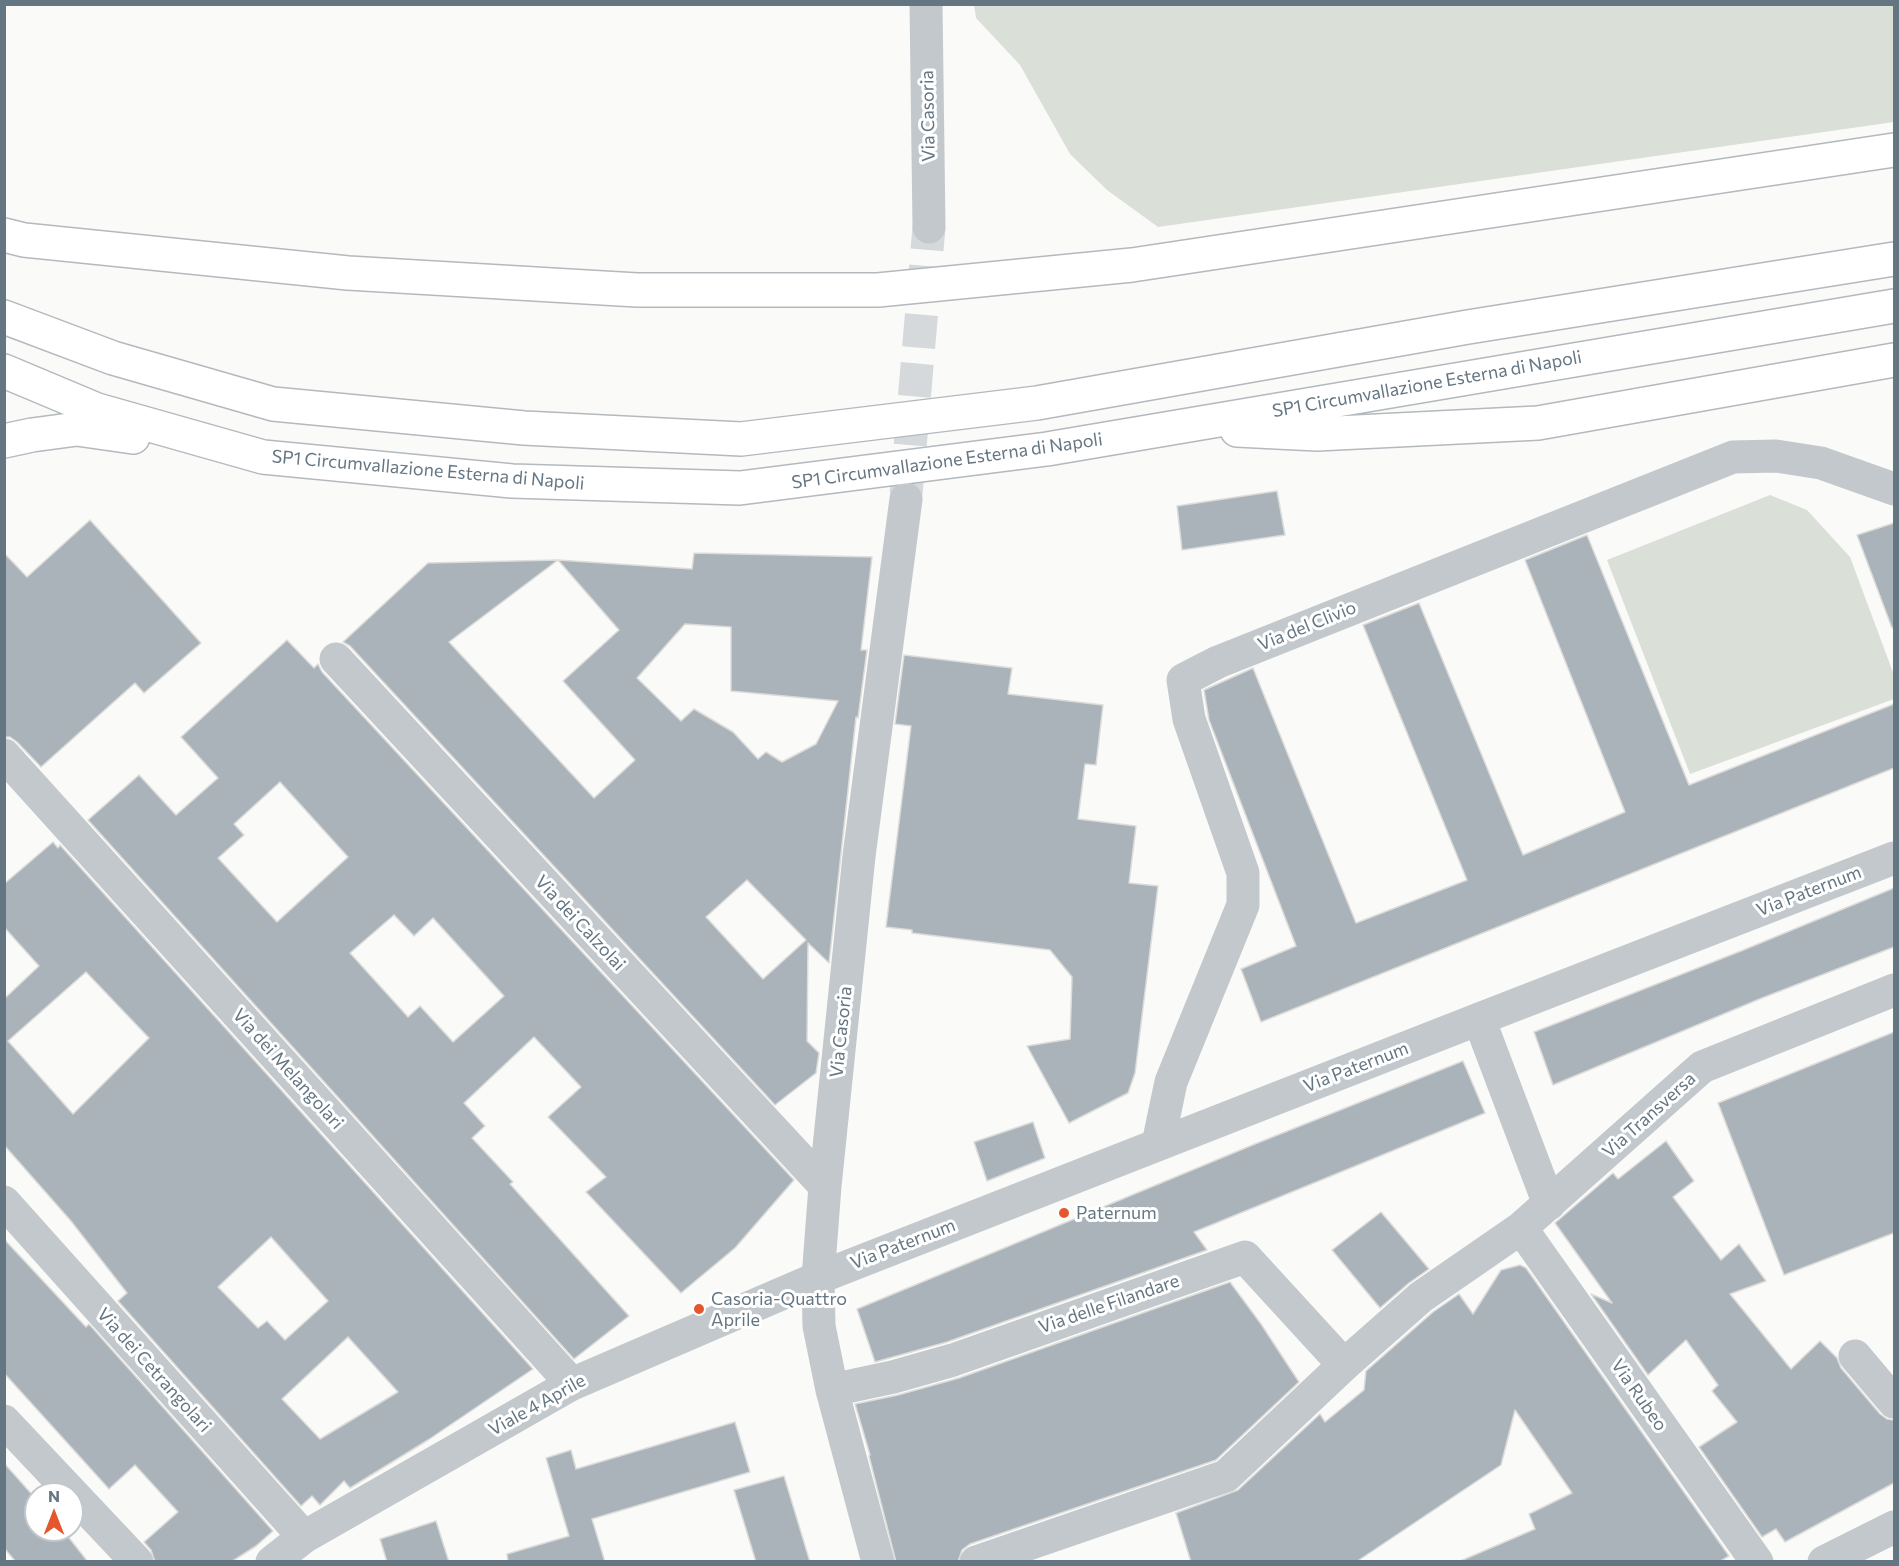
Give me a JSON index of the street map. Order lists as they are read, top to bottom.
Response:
{
  "streets": {
    "highway": ["SP1 Circumvallazione Esterna di Napoli"],
    "street": [
      "Via Casoria",
      "Via del Clivio",
      "Via Paternum",
      "Via dei Calzolai",
      "Via dei Melangolari",
      "Via Transversa",
      "Via delle Filandare",
      "Via dei Cetrangolari",
      "Via Rubeo",
      "Viale 4 Aprile"
    ]
  },
  "crossings": [
    ["Via Casoria", "Via Paternum"],
    ["Via Casoria", "Via dei Calzolai"],
    ["Via Casoria", "Via delle Filandare"],
    ["Via Casoria", "Viale 4 Aprile"],
    ["Via del Clivio", "Via Paternum"],
    ["Via Paternum", "Viale 4 Aprile"],
    ["Via dei Melangolari", "Viale 4 Aprile"],
    ["Via Transversa", "Via Rubeo"],
    ["Via dei Cetrangolari", "Viale 4 Aprile"]
  ],
  "places": ["Paternum", "Casoria-Quattro Aprile"],
  "north": "top"
}
